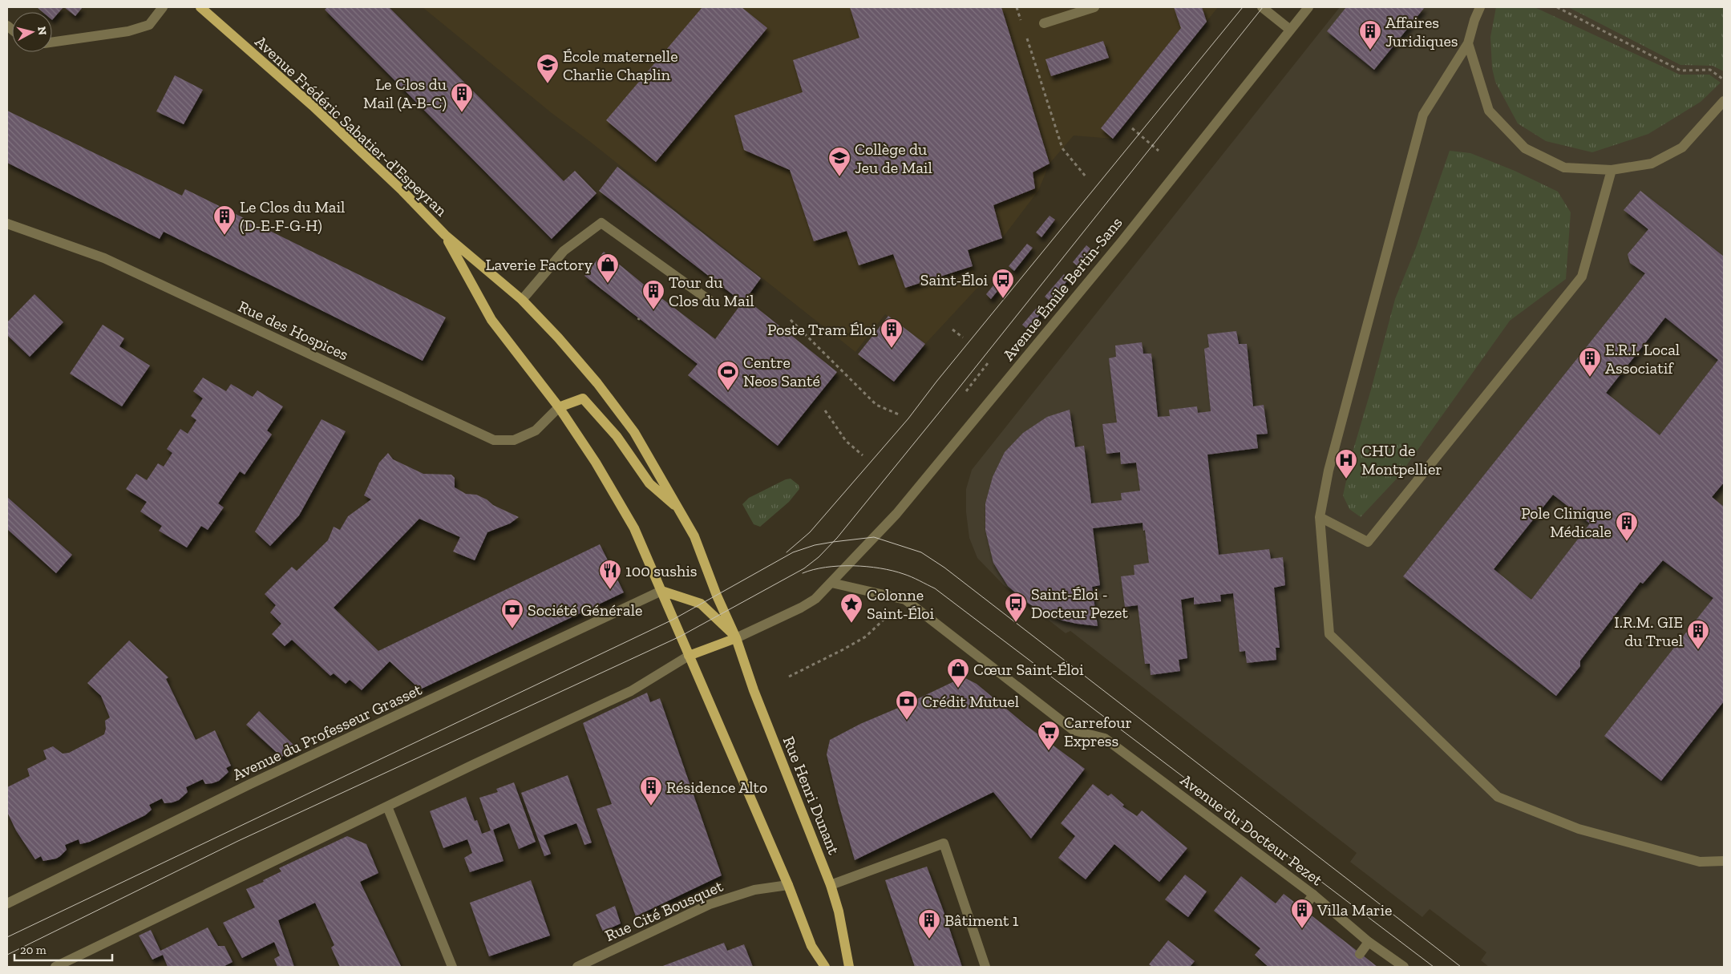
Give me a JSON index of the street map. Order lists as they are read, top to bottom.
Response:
{
  "streets": {
    "main road": ["Avenue Frédéric Sabatier-d'Espeyran", "Rue Henri Dunant"],
    "street": [
      "Avenue Émile Bertin-Sans",
      "Rue des Hospices",
      "Avenue du Professeur Grasset",
      "Avenue du Docteur Pezet",
      "Rue Cité Bousquet"
    ]
  },
  "crossings": [
    ["Avenue Frédéric Sabatier-d'Espeyran", "Avenue Émile Bertin-Sans"],
    ["Avenue Frédéric Sabatier-d'Espeyran", "Rue des Hospices"],
    ["Avenue Frédéric Sabatier-d'Espeyran", "Avenue du Professeur Grasset"],
    ["Avenue Frédéric Sabatier-d'Espeyran", "Rue Henri Dunant"],
    ["Avenue Émile Bertin-Sans", "Rue Henri Dunant"]
  ],
  "places": {
    "building": [
      "Affaires Juridiques",
      "Le Clos du Mail (A-B-C)",
      "Le Clos du Mail (D-E-F-G-H)",
      "Tour du Clos du Mail",
      "Poste Tram Éloi",
      "E.R.I. Local Associatif",
      "Pole Clinique Médicale",
      "I.R.M. GIE du Truel",
      "Résidence Alto",
      "Villa Marie",
      "Bâtiment 1"
    ],
    "school or university": ["École maternelle Charlie Chaplin", "Collège du Jeu de Mail"],
    "shop": ["Laverie Factory", "Cœur Saint-Éloi"],
    "bus stop": ["Saint-Éloi", "Saint-Éloi - Docteur Pezet"],
    "sports": ["Centre Neos Santé"],
    "hospital": ["CHU de Montpellier"],
    "restaurant": ["100 sushis"],
    "place": ["Colonne Saint-Éloi"],
    "bank": ["Société Générale", "Crédit Mutuel"],
    "supermarket": ["Carrefour Express"]
  },
  "scale_bar": "20 m",
  "north": "right"
}
